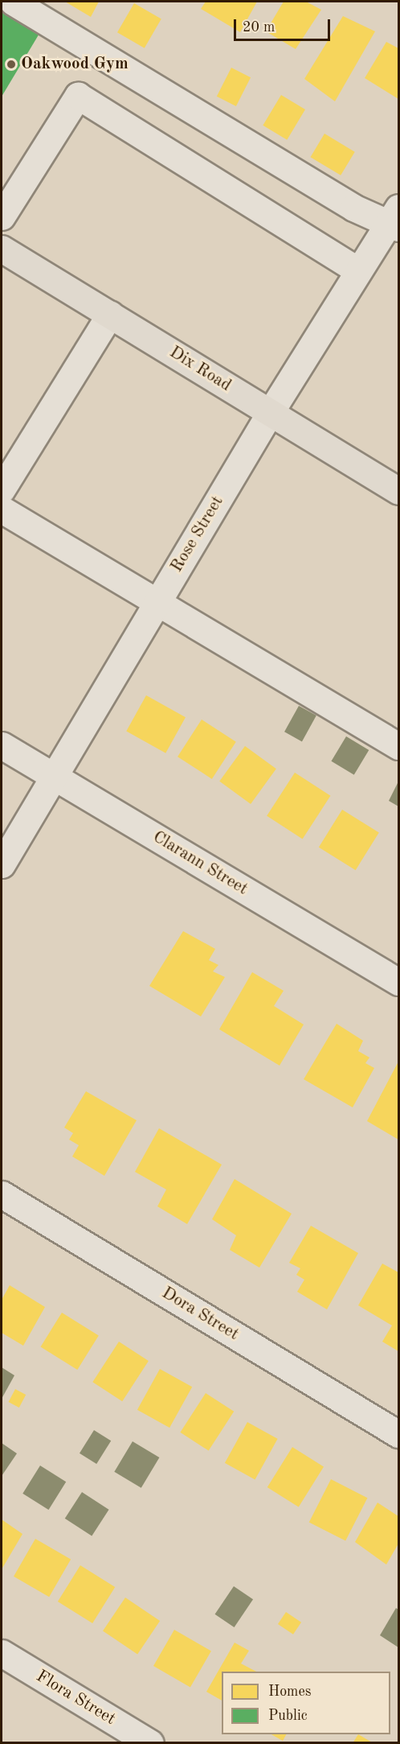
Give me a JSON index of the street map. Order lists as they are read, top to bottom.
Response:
{
  "streets": {
    "main road": ["Dix Road"],
    "street": [
      "Rose Street",
      "Clarann Street",
      "Dora Street",
      "Flora Street"
    ]
  },
  "crossings": [
    ["Dix Road", "Rose Street"],
    ["Rose Street", "Clarann Street"]
  ],
  "places": ["Oakwood Gym"],
  "legend": ["Homes", "Public"],
  "scale_bar": "20 m"
}
